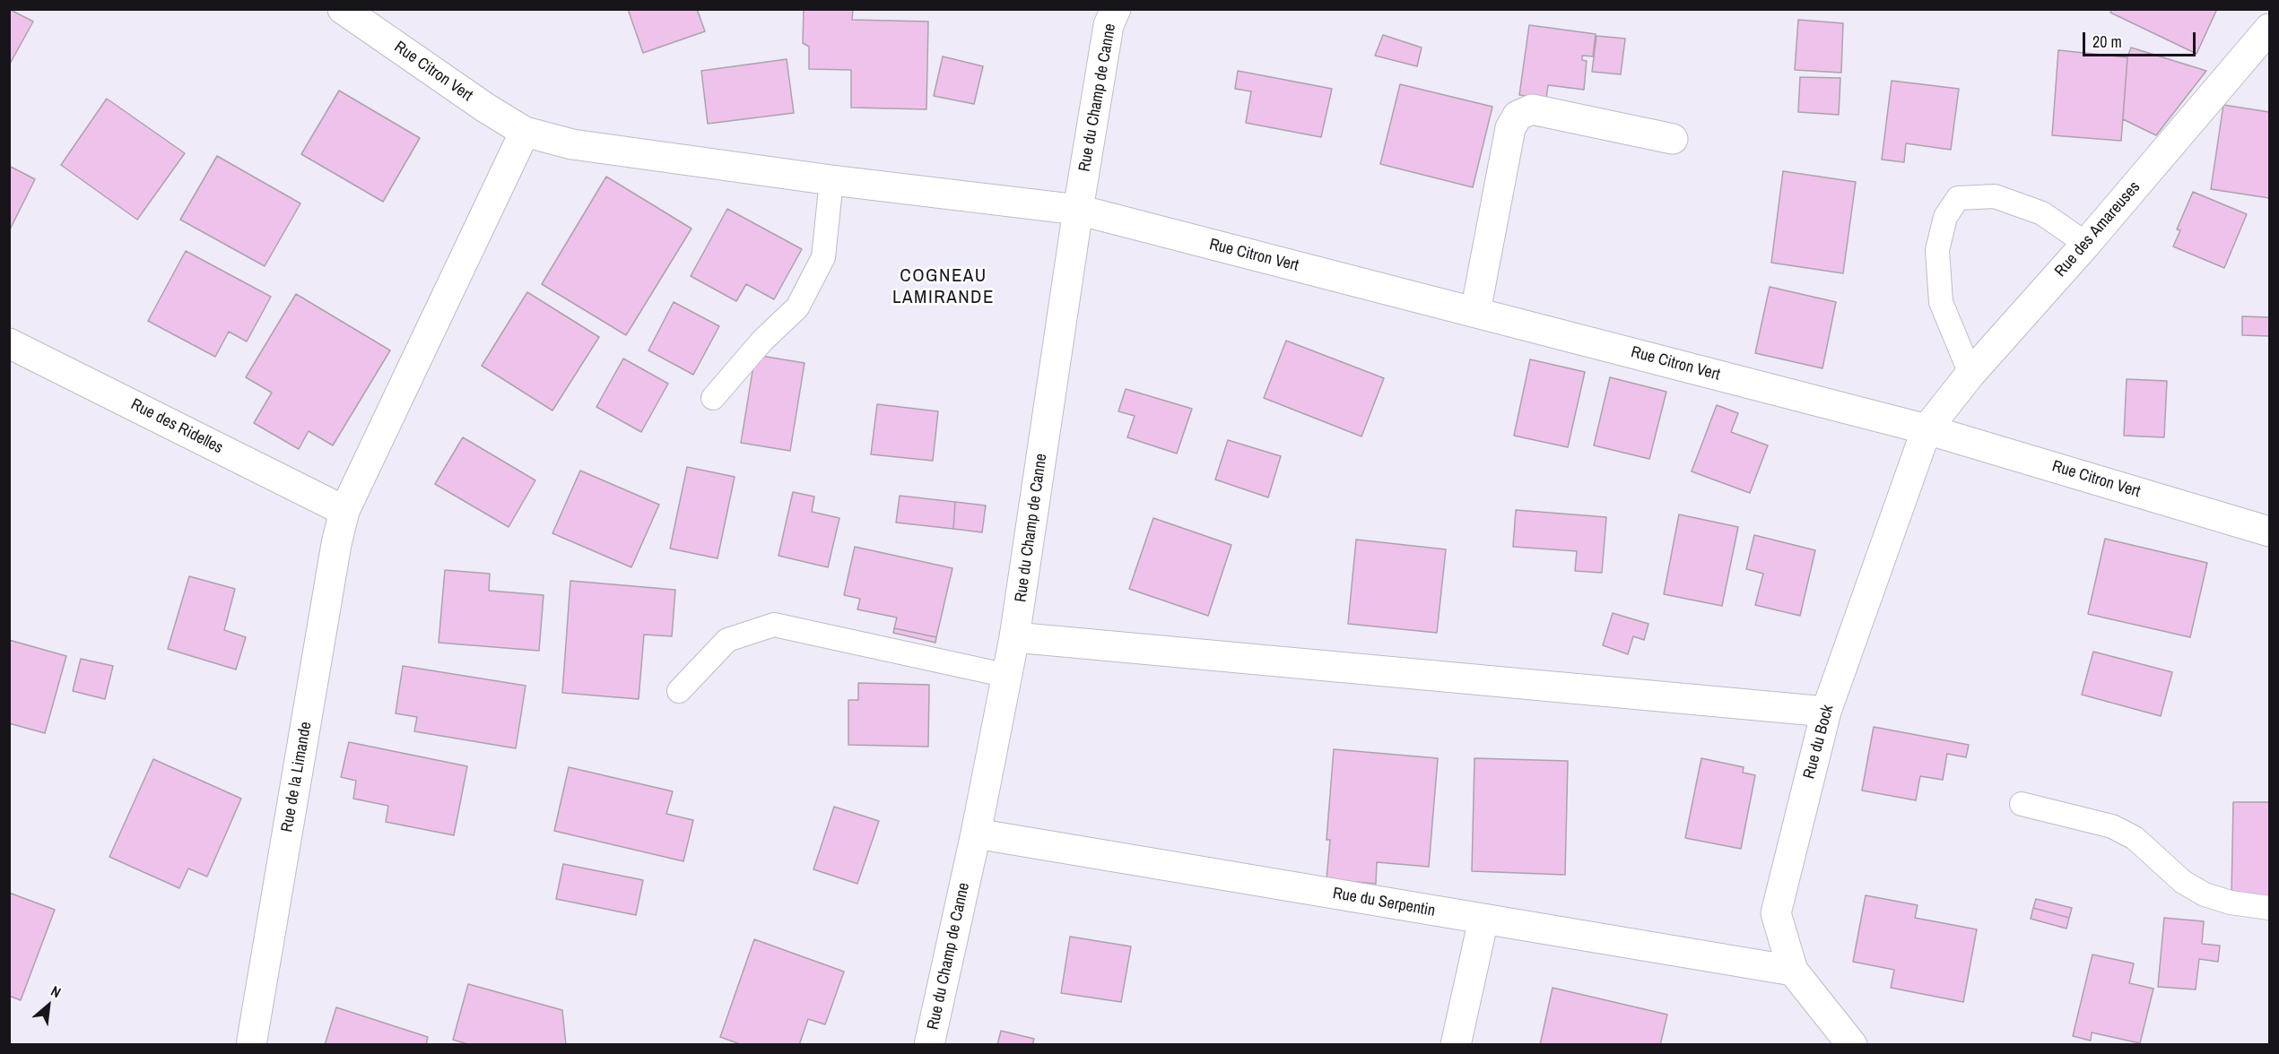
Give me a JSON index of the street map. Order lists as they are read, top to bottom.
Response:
{
  "streets": {
    "street": [
      "Rue Citron Vert",
      "Rue du Champ de Canne",
      "Rue des Amareuses",
      "Rue des Ridelles",
      "Rue du Bock",
      "Rue de la Limande",
      "Rue du Serpentin"
    ]
  },
  "crossings": [
    ["Rue Citron Vert", "Rue du Champ de Canne"],
    ["Rue Citron Vert", "Rue des Amareuses"],
    ["Rue Citron Vert", "Rue du Bock"],
    ["Rue Citron Vert", "Rue de la Limande"],
    ["Rue du Champ de Canne", "Rue du Serpentin"],
    ["Rue des Amareuses", "Rue du Bock"],
    ["Rue des Ridelles", "Rue de la Limande"],
    ["Rue du Bock", "Rue du Serpentin"]
  ],
  "districts": ["COGNEAU LAMIRANDE"],
  "scale_bar": "20 m",
  "north": "top right"
}
